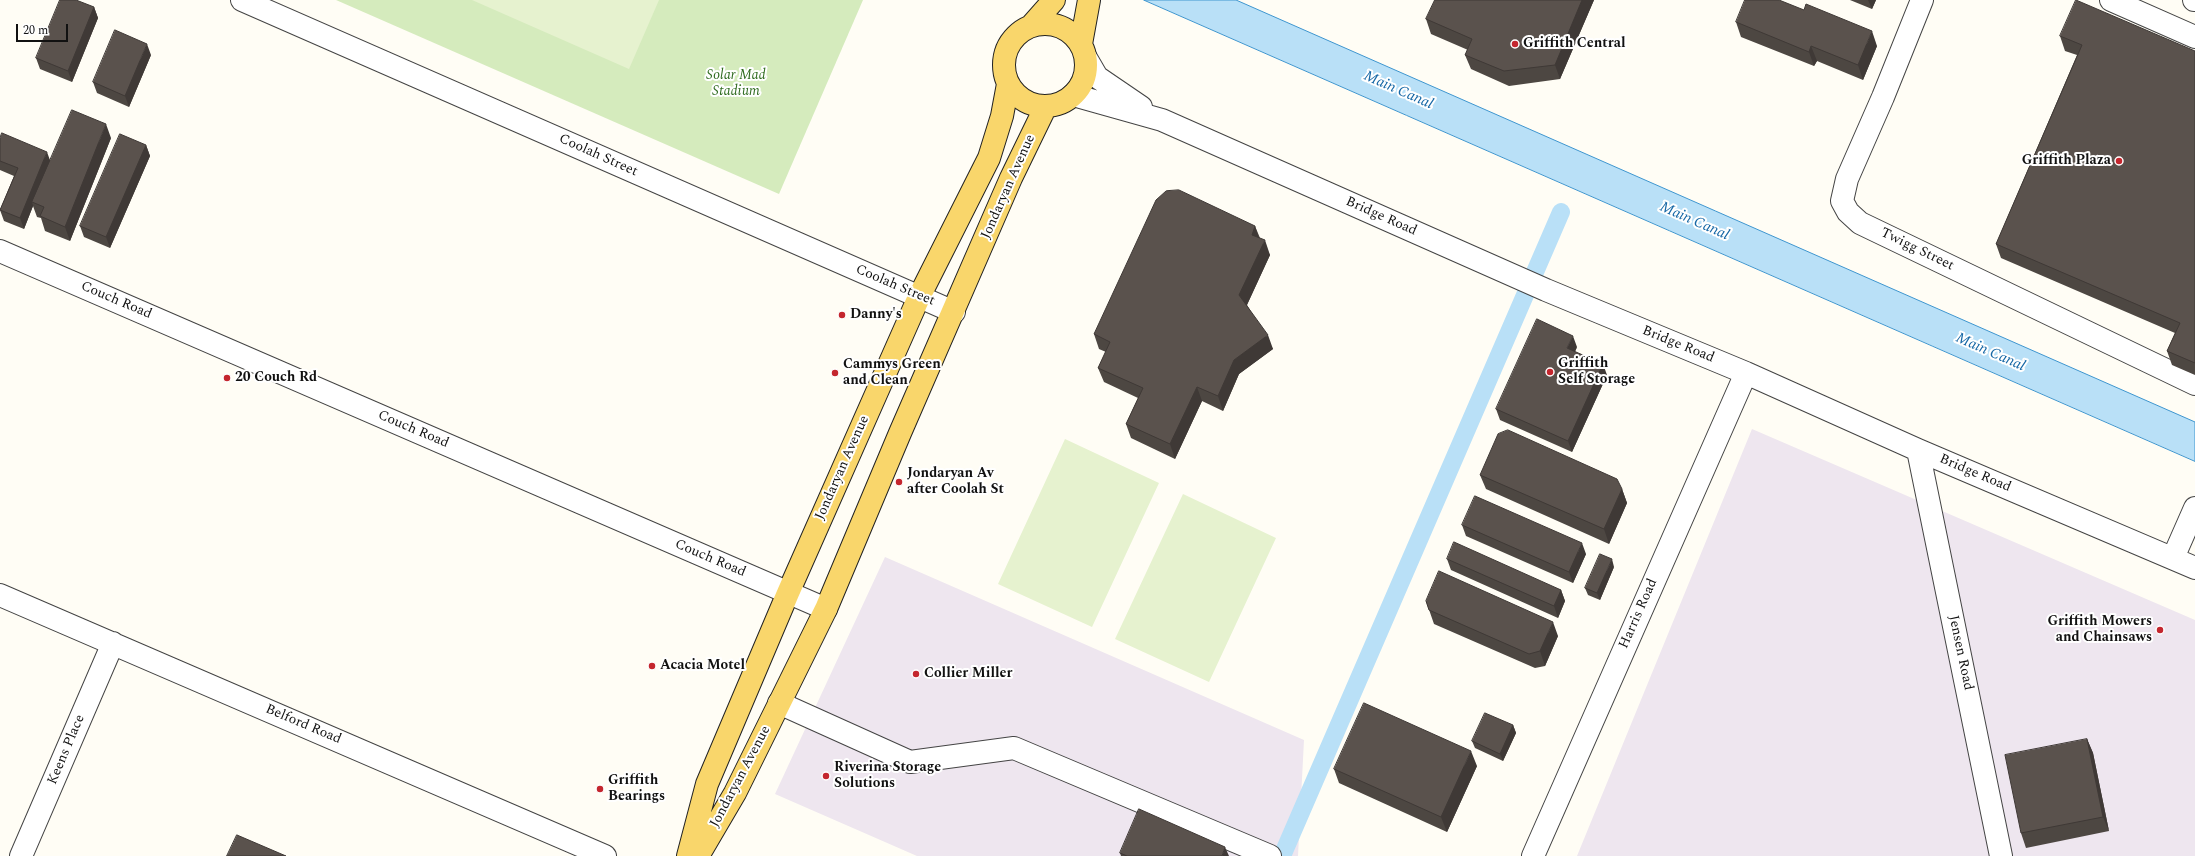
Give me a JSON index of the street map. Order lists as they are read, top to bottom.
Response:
{
  "streets": {
    "main road": ["Jondaryan Avenue"],
    "street": [
      "Coolah Street",
      "Bridge Road",
      "Twigg Street",
      "Couch Road",
      "Harris Road",
      "Jensen Road",
      "Belford Road",
      "Keens Place"
    ]
  },
  "crossings": [
    ["Coolah Street", "Jondaryan Avenue"],
    ["Jondaryan Avenue", "Bridge Road"],
    ["Jondaryan Avenue", "Couch Road"],
    ["Bridge Road", "Harris Road"],
    ["Bridge Road", "Jensen Road"],
    ["Belford Road", "Keens Place"]
  ],
  "water": ["Main Canal"],
  "parks": ["Solar Mad Stadium"],
  "places": [
    "Griffith Central",
    "Griffith Plaza",
    "Danny's",
    "Griffith Self Storage",
    "Cammys Green and Clean",
    "20 Couch Rd",
    "Jondaryan Av after Coolah St",
    "Griffith Mowers and Chainsaws",
    "Acacia Motel",
    "Collier Miller",
    "Riverina Storage Solutions",
    "Griffith Bearings"
  ],
  "scale_bar": "20 m"
}
